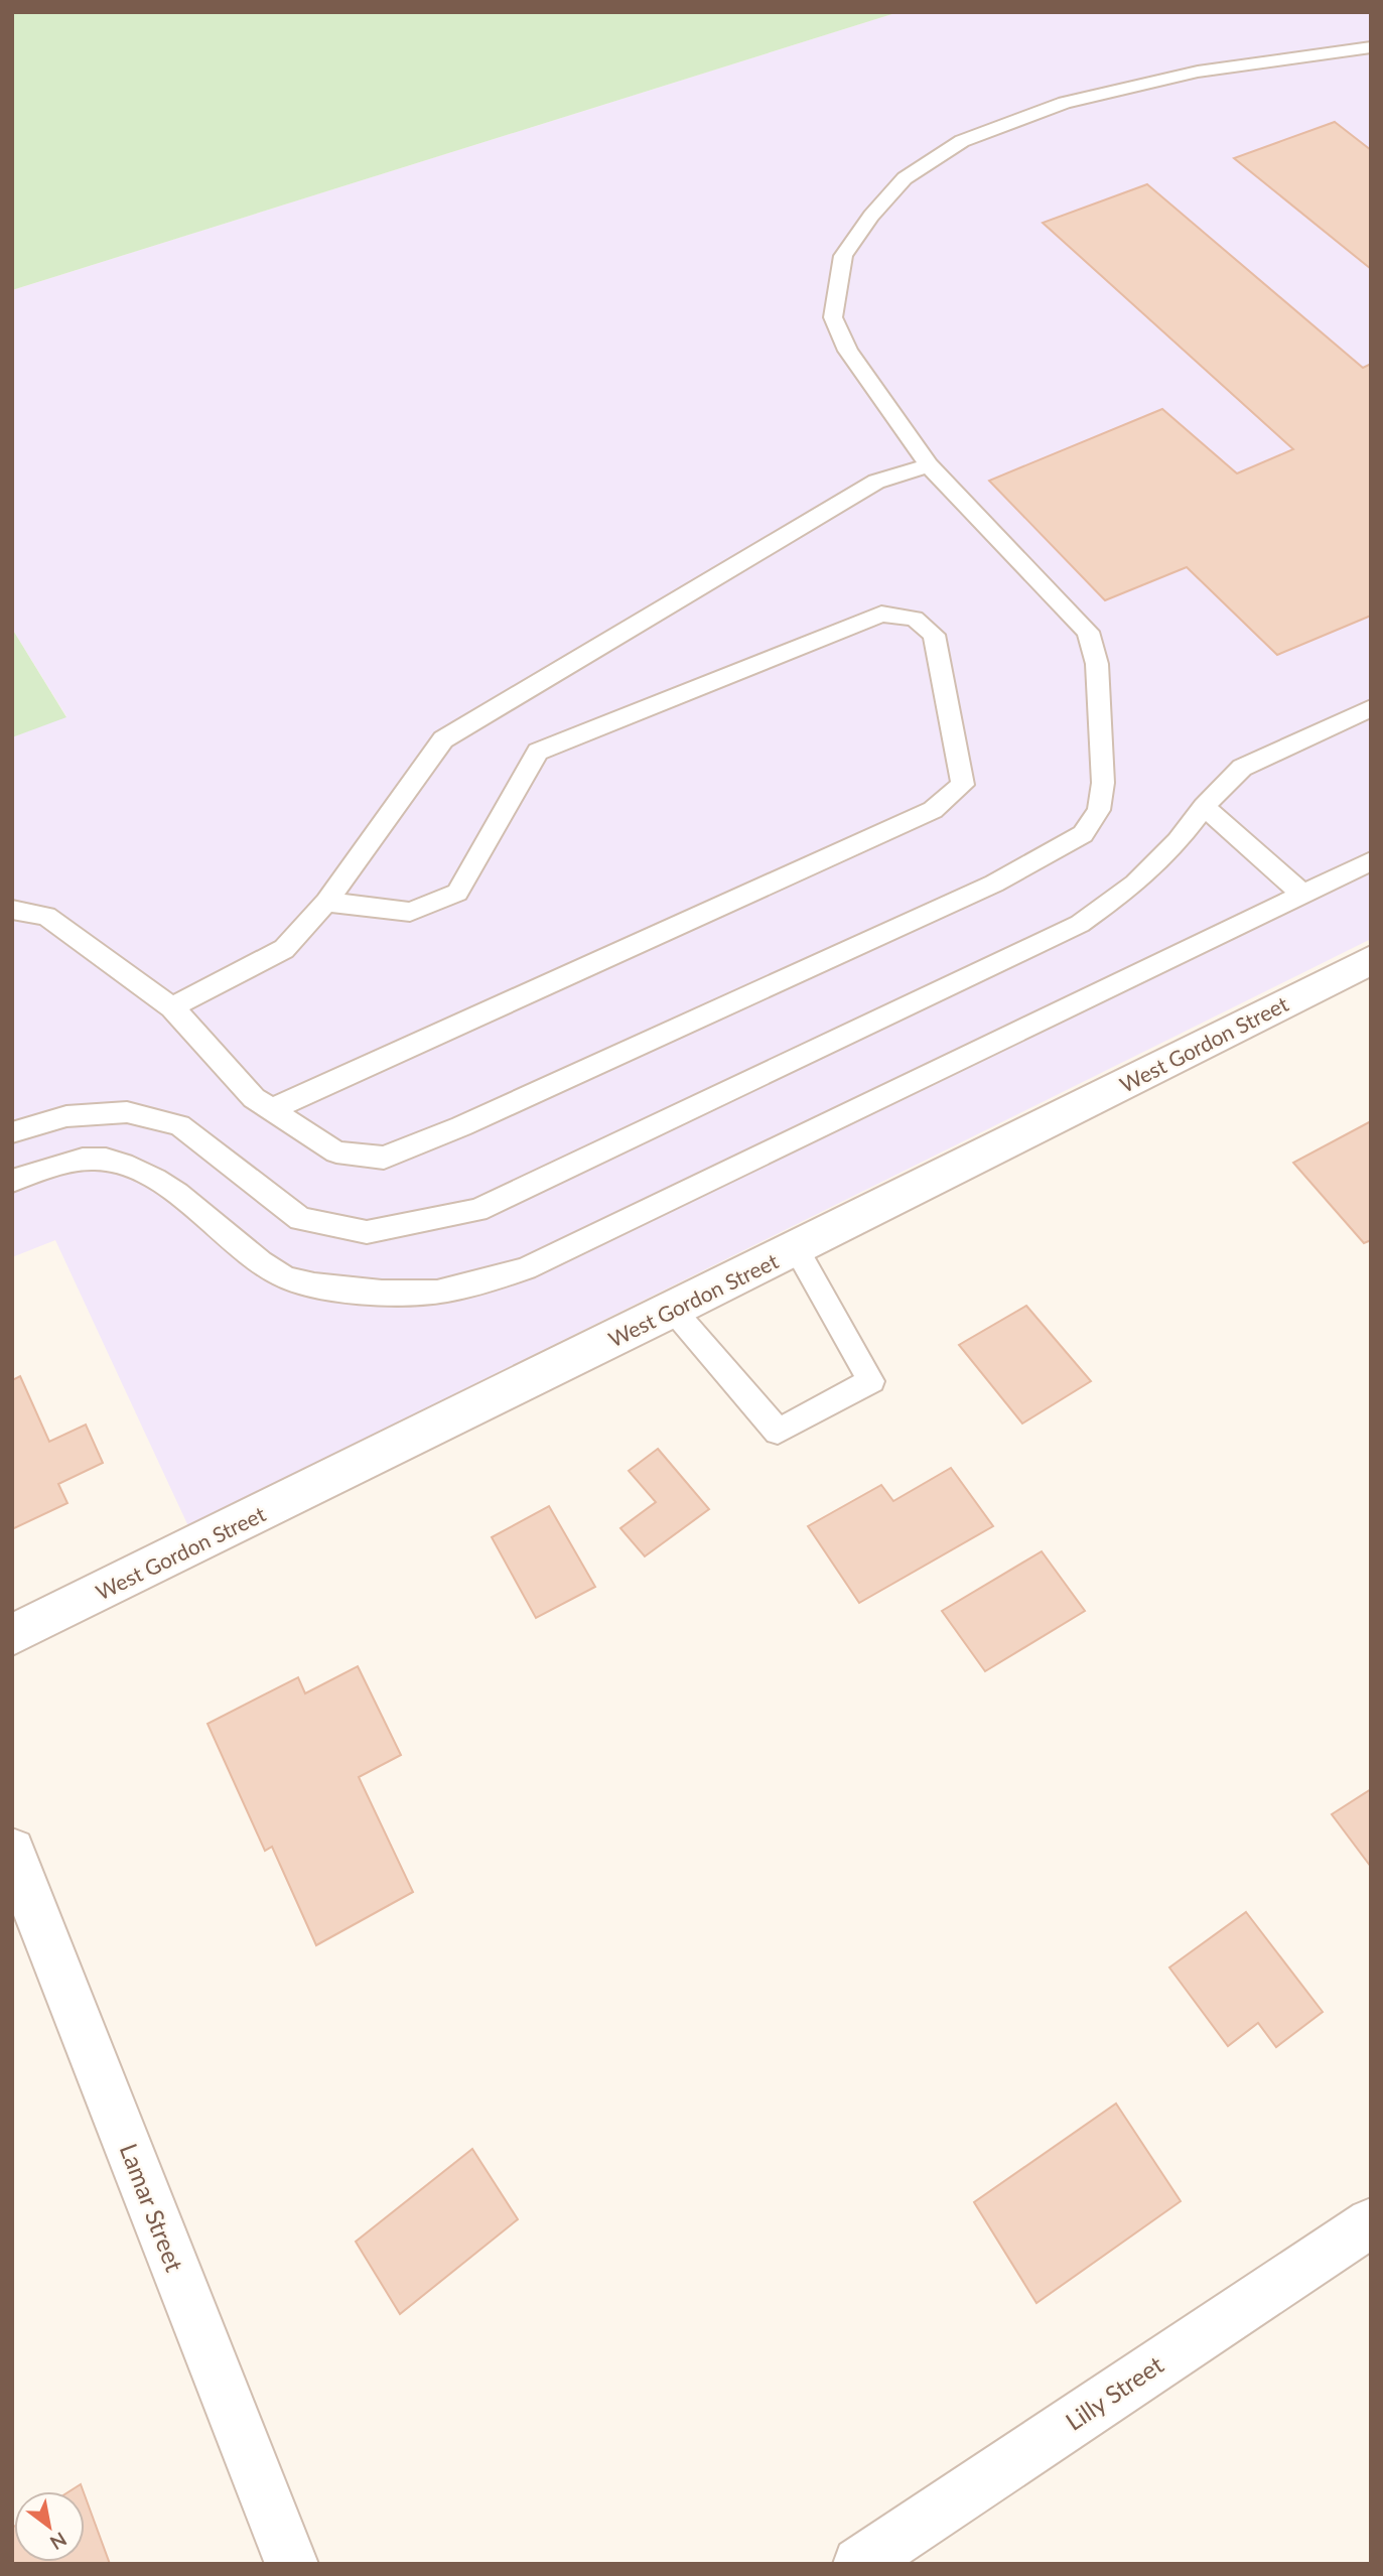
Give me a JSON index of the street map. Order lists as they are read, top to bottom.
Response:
{
  "streets": {
    "street": ["West Gordon Street", "Lamar Street", "Lilly Street"]
  },
  "north": "bottom right"
}
